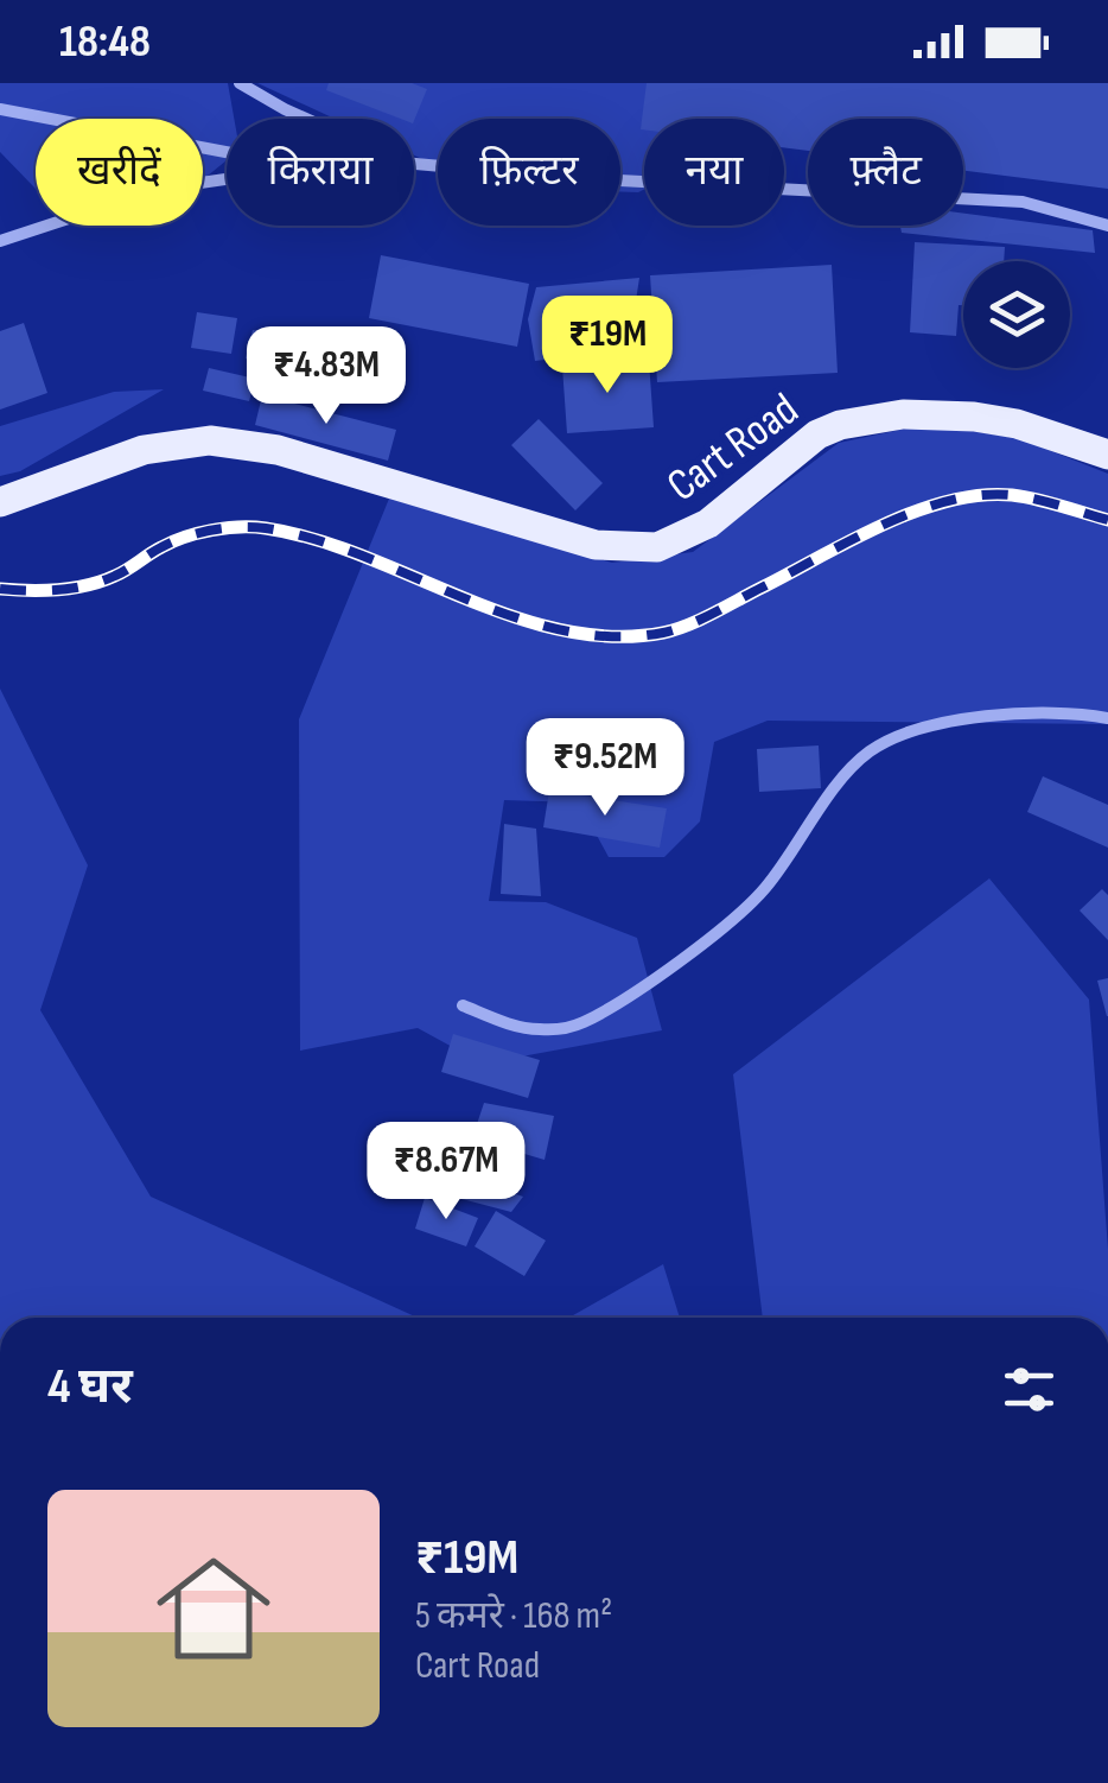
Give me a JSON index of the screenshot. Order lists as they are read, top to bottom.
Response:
{
  "streets": {
    "main road": ["Cart Road"]
  },
  "page": {
    "status": "18:48",
    "chip": [
      "खरीदें",
      "किराया",
      "फ़िल्टर",
      "नया",
      "फ़्लैट"
    ],
    "price": [
      "₹19M",
      "₹4.83M",
      "₹9.52M",
      "₹8.67M"
    ],
    "heading": "4 घर",
    "list": [
      {
        "name": "₹19M",
        "note": "5 कमरे · 168 m² · Cart Road"
      }
    ]
  }
}
